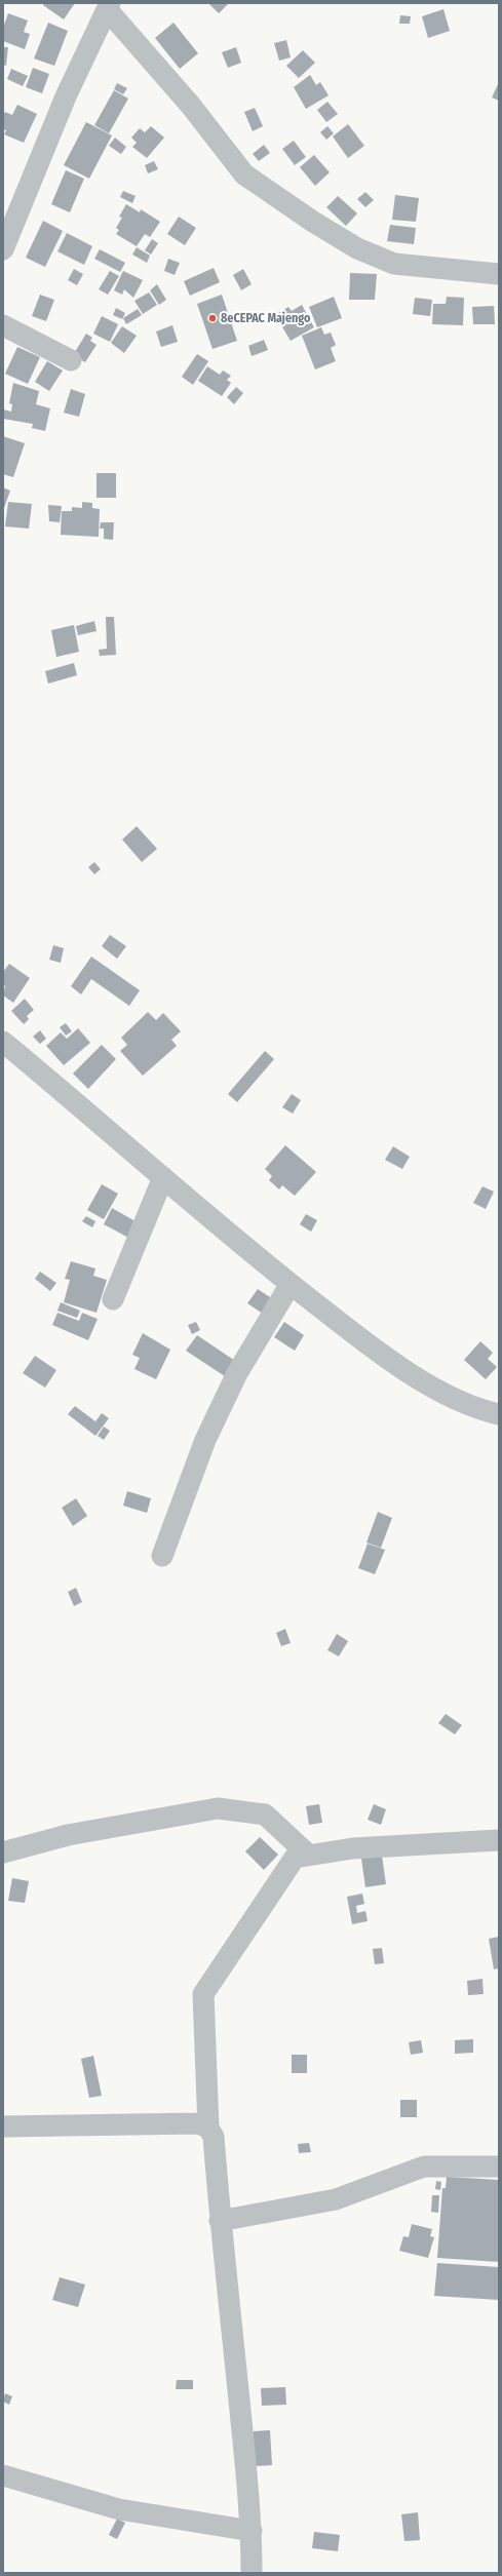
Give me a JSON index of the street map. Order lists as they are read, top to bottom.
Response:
{
  "places": ["8eCEPAC Majengo"]
}
